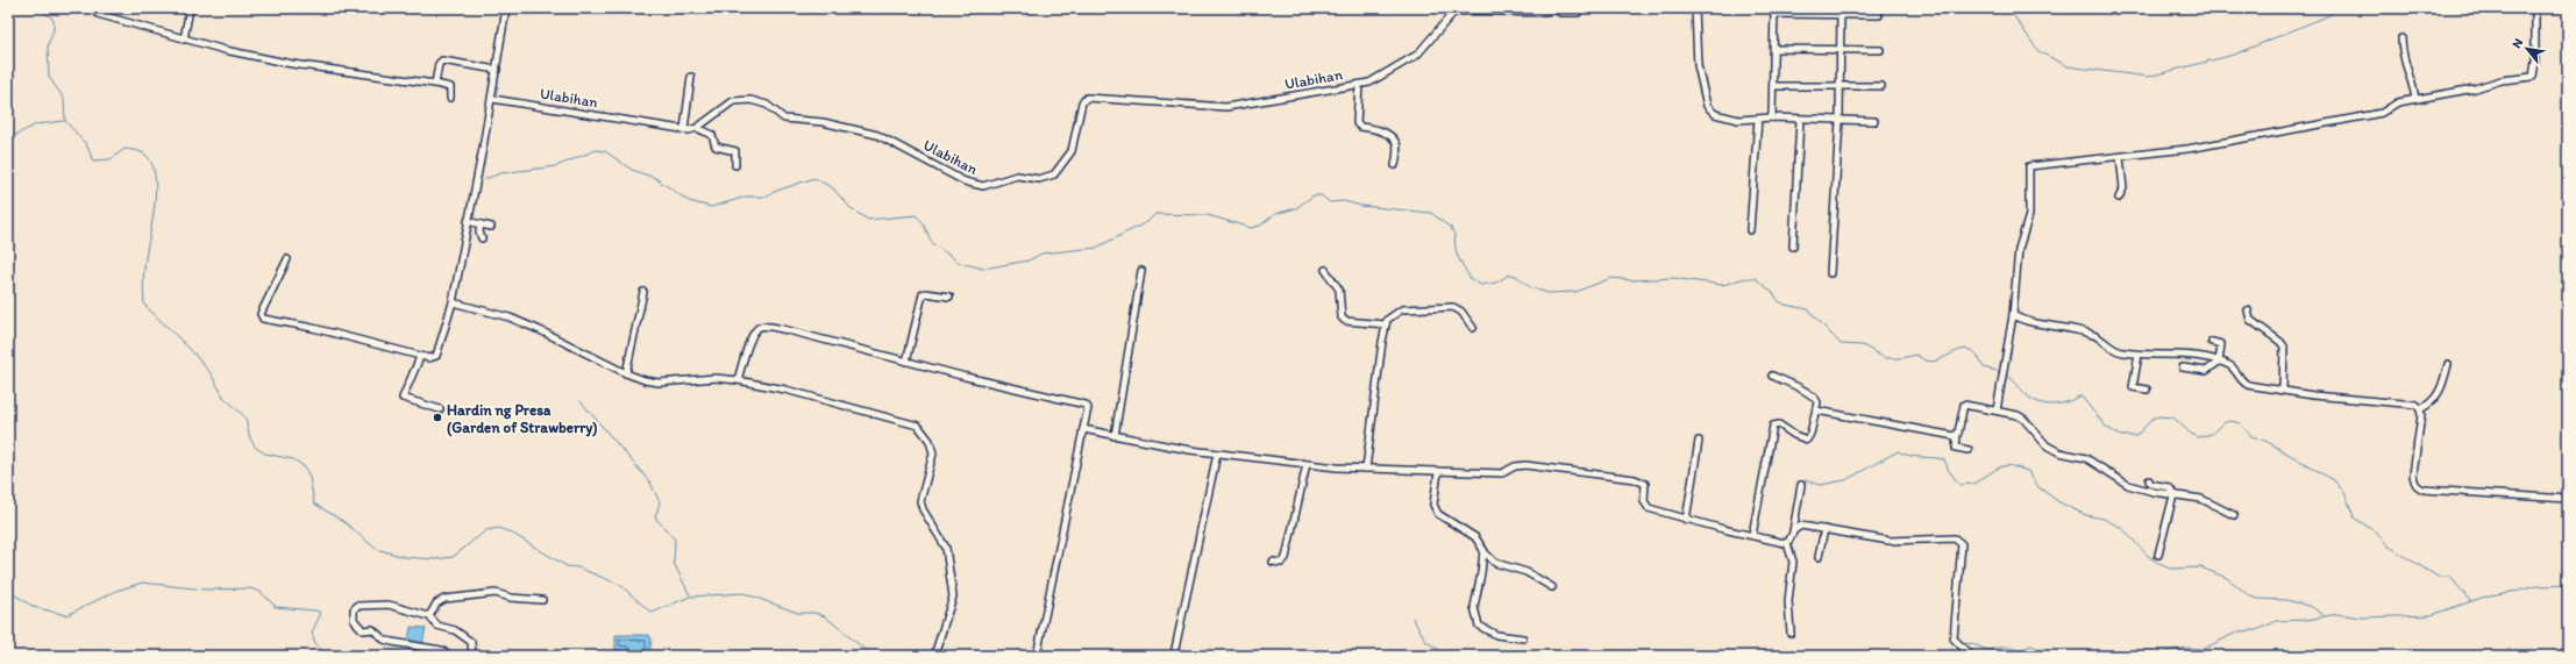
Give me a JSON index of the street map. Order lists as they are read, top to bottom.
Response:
{
  "streets": {
    "street": ["Ulabihan"]
  },
  "places": ["Hardin ng Presa (Garden of Strawberry)"],
  "north": "top left"
}
